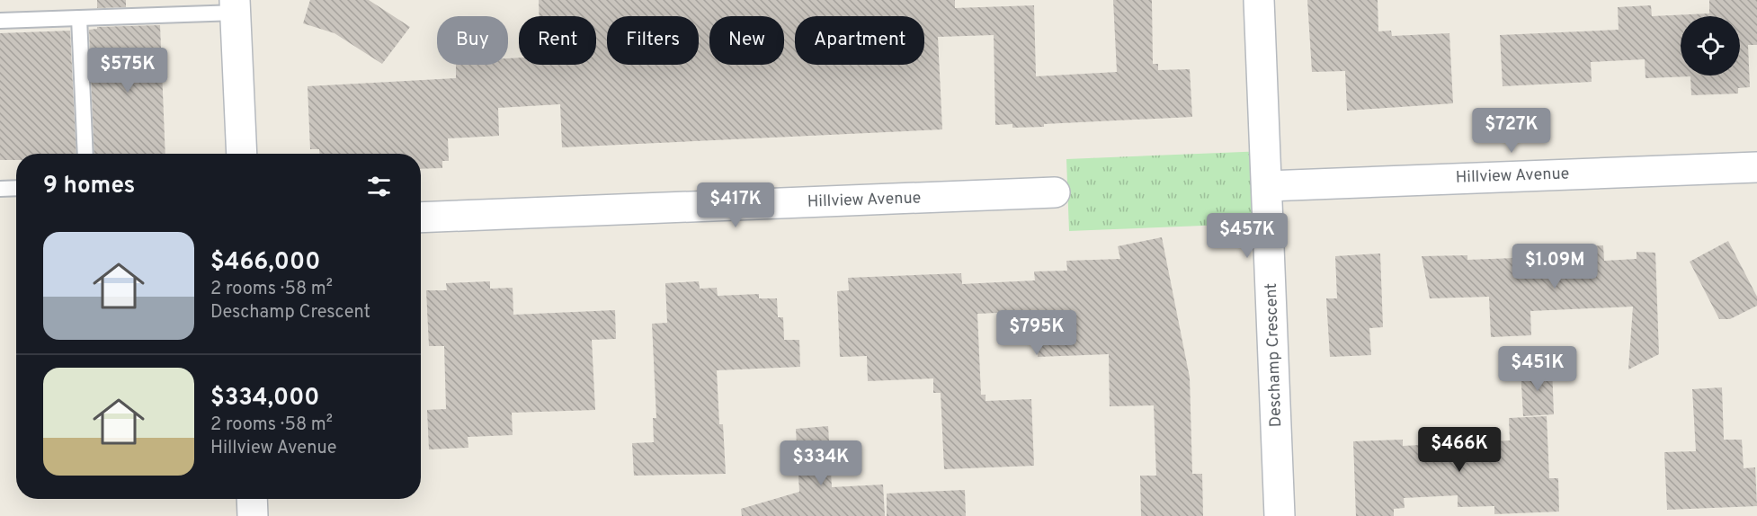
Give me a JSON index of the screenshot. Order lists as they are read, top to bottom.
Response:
{
  "streets": {
    "street": ["Hillview Avenue", "Deschamp Crescent"]
  },
  "crossings": [
    ["Hillview Avenue", "Deschamp Crescent"]
  ],
  "page": {
    "chip": [
      "Buy",
      "Rent",
      "Filters",
      "New",
      "Apartment"
    ],
    "price": [
      "$575K",
      "$727K",
      "$417K",
      "$457K",
      "$1.09M",
      "$795K",
      "$451K",
      "$466K",
      "$334K"
    ],
    "heading": "9 homes",
    "list": [
      {
        "name": "$466,000",
        "note": "2 rooms · 58 m² · Deschamp Crescent"
      },
      {
        "name": "$334,000",
        "note": "2 rooms · 58 m² · Hillview Avenue"
      }
    ]
  }
}
